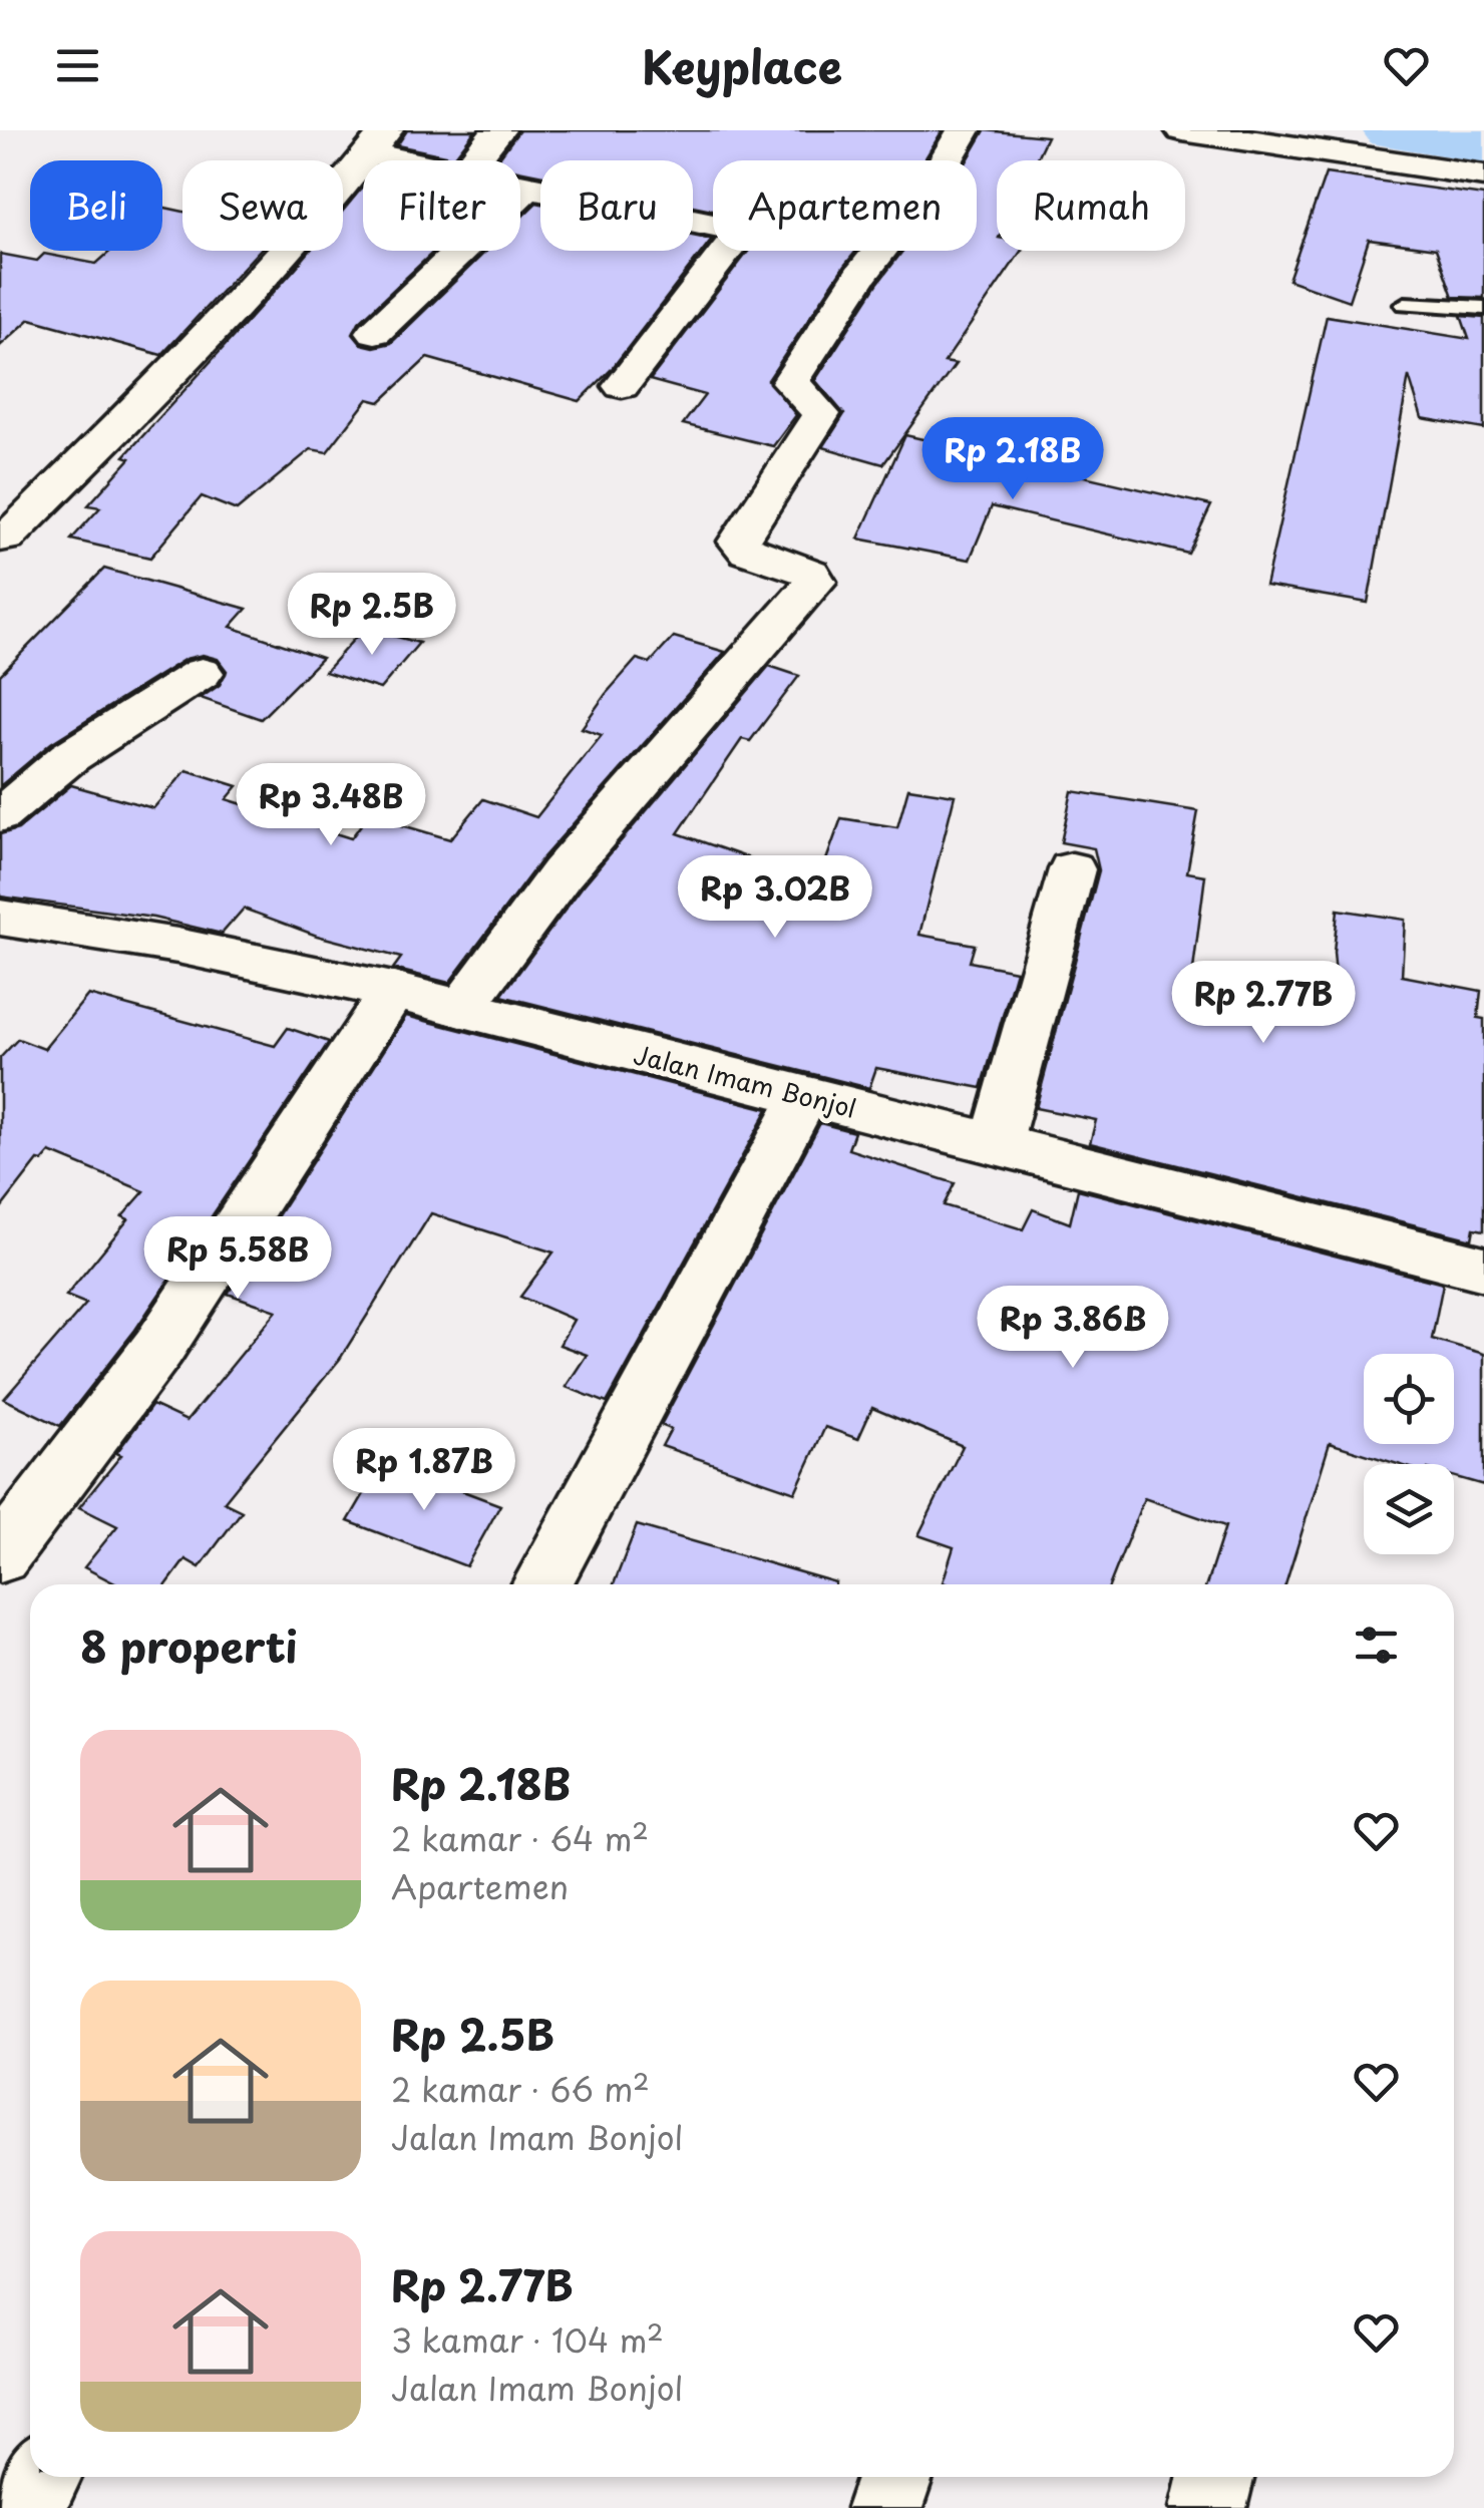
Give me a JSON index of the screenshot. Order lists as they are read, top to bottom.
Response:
{
  "streets": {
    "street": ["Jalan Imam Bonjol"]
  },
  "page": {
    "header": "Keyplace",
    "chip": [
      "Beli",
      "Sewa",
      "Filter",
      "Baru",
      "Apartemen",
      "Rumah"
    ],
    "price": [
      "Rp 2.18B",
      "Rp 2.5B",
      "Rp 3.48B",
      "Rp 3.02B",
      "Rp 2.77B",
      "Rp 5.58B",
      "Rp 3.86B",
      "Rp 1.87B"
    ],
    "heading": "8 properti",
    "list": [
      {
        "name": "Rp 2.18B",
        "note": "2 kamar · 64 m² · Apartemen"
      },
      {
        "name": "Rp 2.5B",
        "note": "2 kamar · 66 m² · Jalan Imam Bonjol"
      },
      {
        "name": "Rp 2.77B",
        "note": "3 kamar · 104 m² · Jalan Imam Bonjol"
      }
    ]
  }
}
